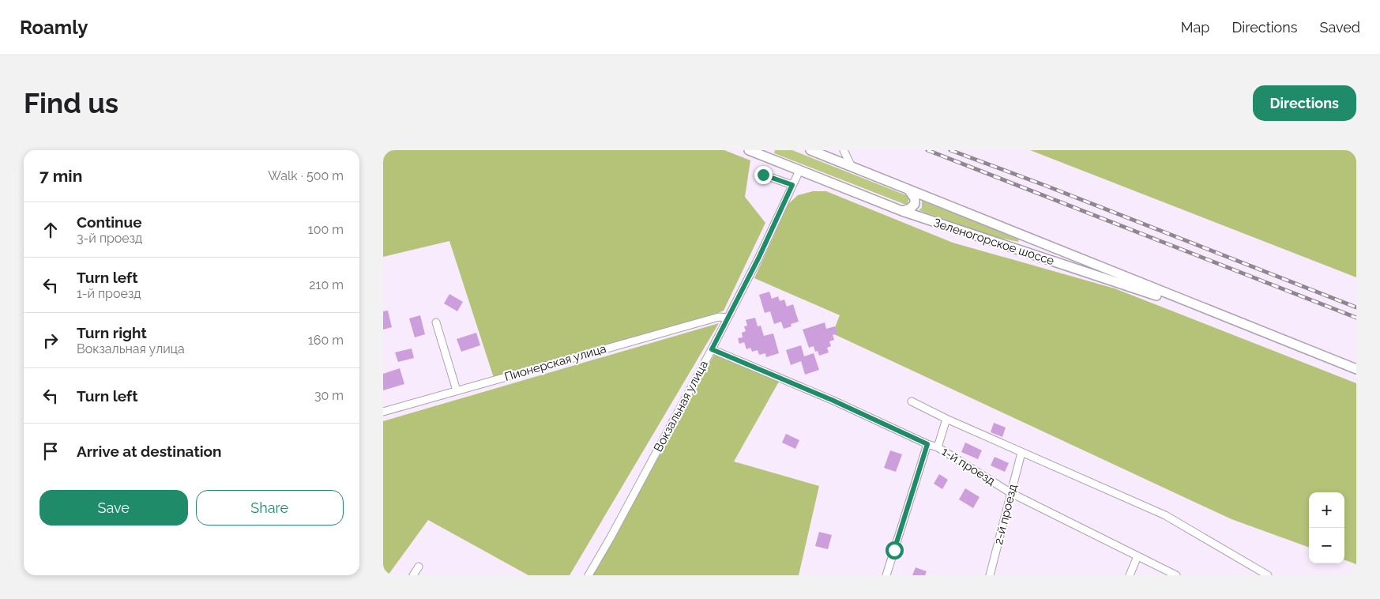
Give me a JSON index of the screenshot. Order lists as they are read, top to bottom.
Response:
{
  "streets": {
    "main road": ["Зеленогорское шоссе"],
    "street": [
      "Пионерская улица",
      "Вокзальная улица",
      "1-й проезд",
      "2-й проезд"
    ]
  },
  "crossings": [
    ["Зеленогорское шоссе", "Вокзальная улица"],
    ["Пионерская улица", "Вокзальная улица"],
    ["Вокзальная улица", "1-й проезд"],
    ["1-й проезд", "2-й проезд"]
  ],
  "page": {
    "header": "Roamly",
    "nav": ["Map", "Directions", "Saved"],
    "buttons": [
      "Directions",
      ["Save", "Share"]
    ],
    "title": "Find us",
    "heading": ["7 min", "Walk · 500 m"],
    "list": [
      ["Continue", "3-й проезд", "100 m"],
      ["Turn left", "1-й проезд", "210 m"],
      ["Turn right", "Вокзальная улица", "160 m"],
      ["Turn left", "30 m"],
      "Arrive at destination"
    ],
    "map_buttons": ["+", "−"]
  }
}
